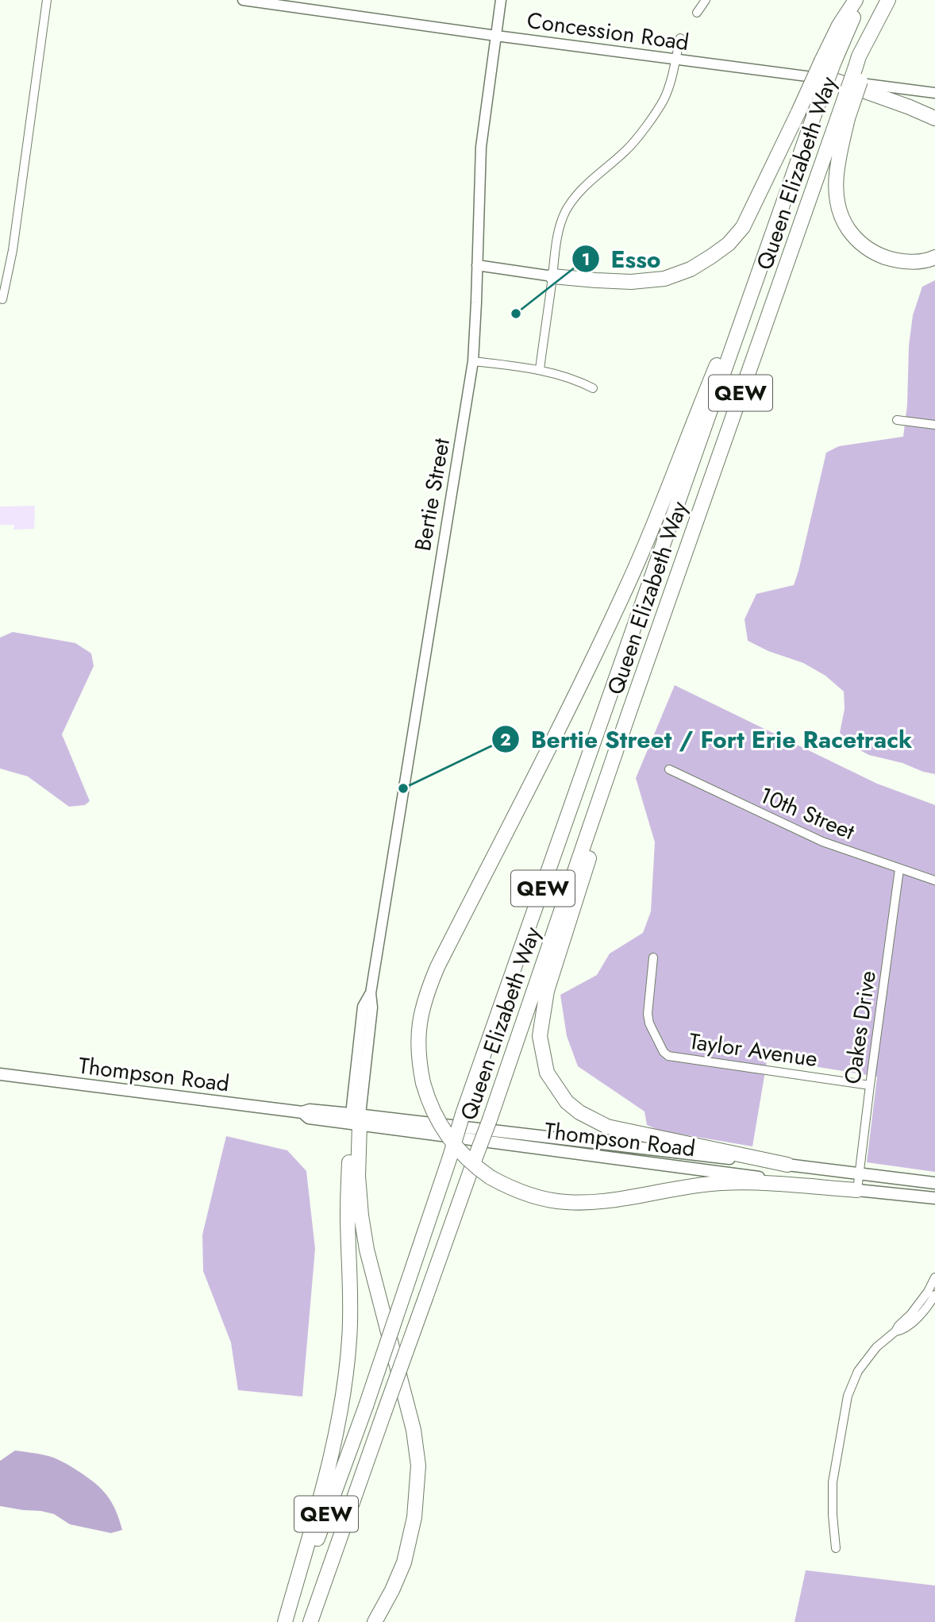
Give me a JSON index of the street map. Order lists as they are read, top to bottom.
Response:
{
  "streets": {
    "highway": ["Queen Elizabeth Way", "QEW"],
    "main road": ["Thompson Road"],
    "street": [
      "Concession Road",
      "Bertie Street",
      "10th Street",
      "Oakes Drive",
      "Taylor Avenue"
    ]
  },
  "crossings": [
    ["Concession Road", "Bertie Street"],
    ["Bertie Street", "Thompson Road"],
    ["10th Street", "Oakes Drive"],
    ["Oakes Drive", "Taylor Avenue"],
    ["Oakes Drive", "Thompson Road"]
  ],
  "places": ["Esso", "Bertie Street / Fort Erie Racetrack"]
}
